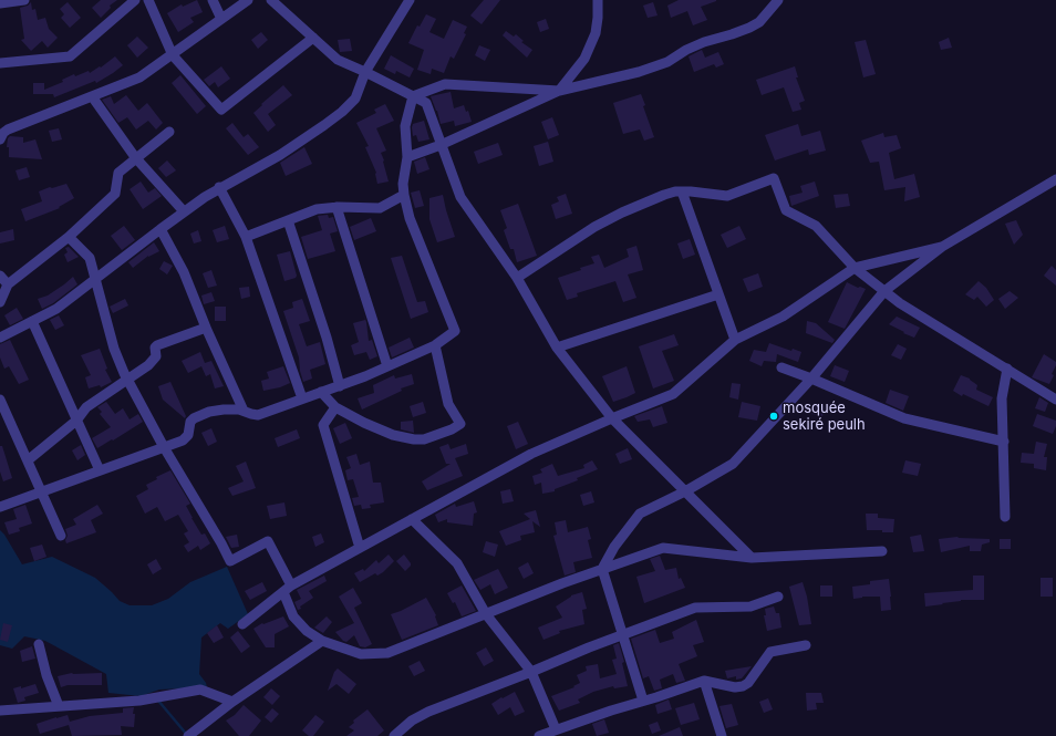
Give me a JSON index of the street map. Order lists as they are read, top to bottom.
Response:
{
  "places": ["mosquée sekiré peulh"]
}
